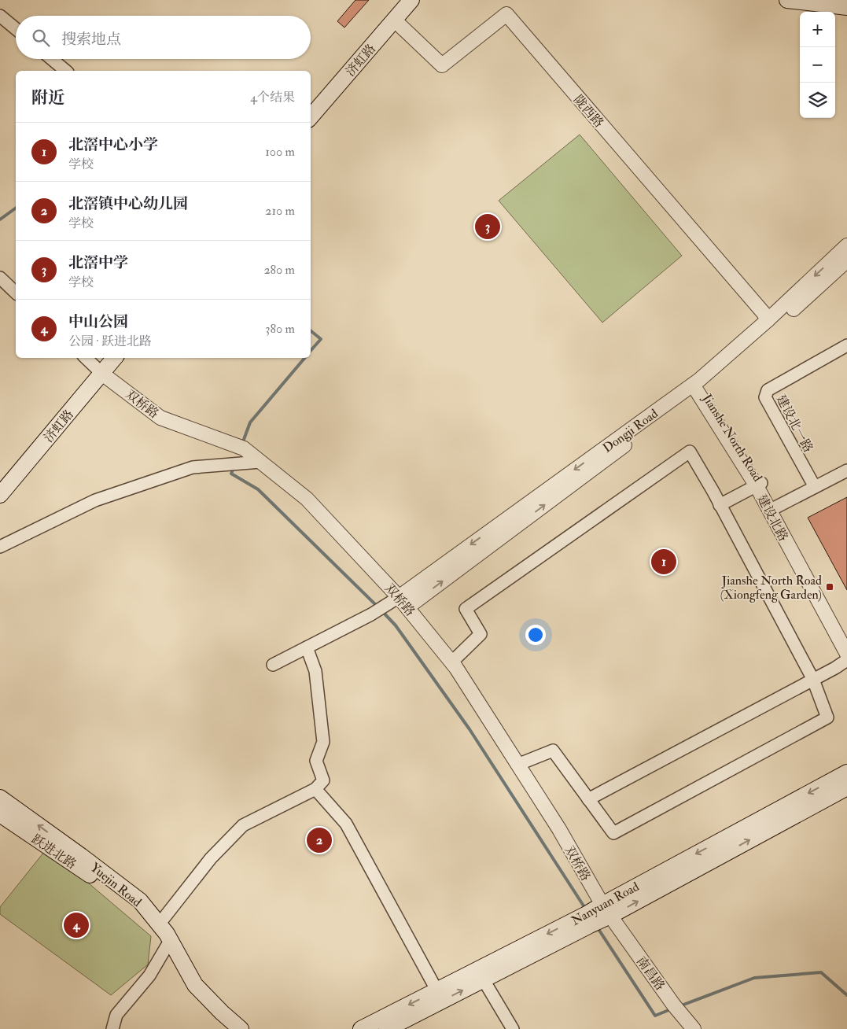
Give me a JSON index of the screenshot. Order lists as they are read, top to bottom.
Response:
{
  "streets": {
    "main road": [
      "济虹路",
      "跃进北路",
      "Yuejin Road",
      "Nanyuan Road"
    ],
    "street": [
      "陇西路",
      "双桥路",
      "建设北一路",
      "Dongji Road",
      "Jianshe North Road",
      "建设北路",
      "南昌路"
    ]
  },
  "crossings": [
    ["济虹路", "陇西路"],
    ["济虹路", "双桥路"],
    ["陇西路", "Dongji Road"],
    ["双桥路", "Dongji Road"],
    ["双桥路", "Nanyuan Road"],
    ["双桥路", "南昌路"],
    ["Dongji Road", "Jianshe North Road"],
    ["Jianshe North Road", "建设北路"],
    ["Nanyuan Road", "南昌路"]
  ],
  "one_way": ["Yuejin Road"],
  "places": {
    "transit": ["Jianshe North Road (Xiongfeng Garden)"]
  },
  "page": {
    "map_buttons": ["+", "−"],
    "search": "搜索地点",
    "heading": ["附近", "4个结果"],
    "list": [
      {
        "mark": "1",
        "name": "北滘中心小学",
        "note": "学校",
        "value": "100 m"
      },
      {
        "mark": "2",
        "name": "北滘镇中心幼儿园",
        "note": "学校",
        "value": "210 m"
      },
      {
        "mark": "3",
        "name": "北滘中学",
        "note": "学校",
        "value": "280 m"
      },
      {
        "mark": "4",
        "name": "中山公园",
        "note": "公园 · 跃进北路",
        "value": "380 m"
      }
    ],
    "pins": [
      "3",
      "1",
      "2",
      "4"
    ]
  }
}
